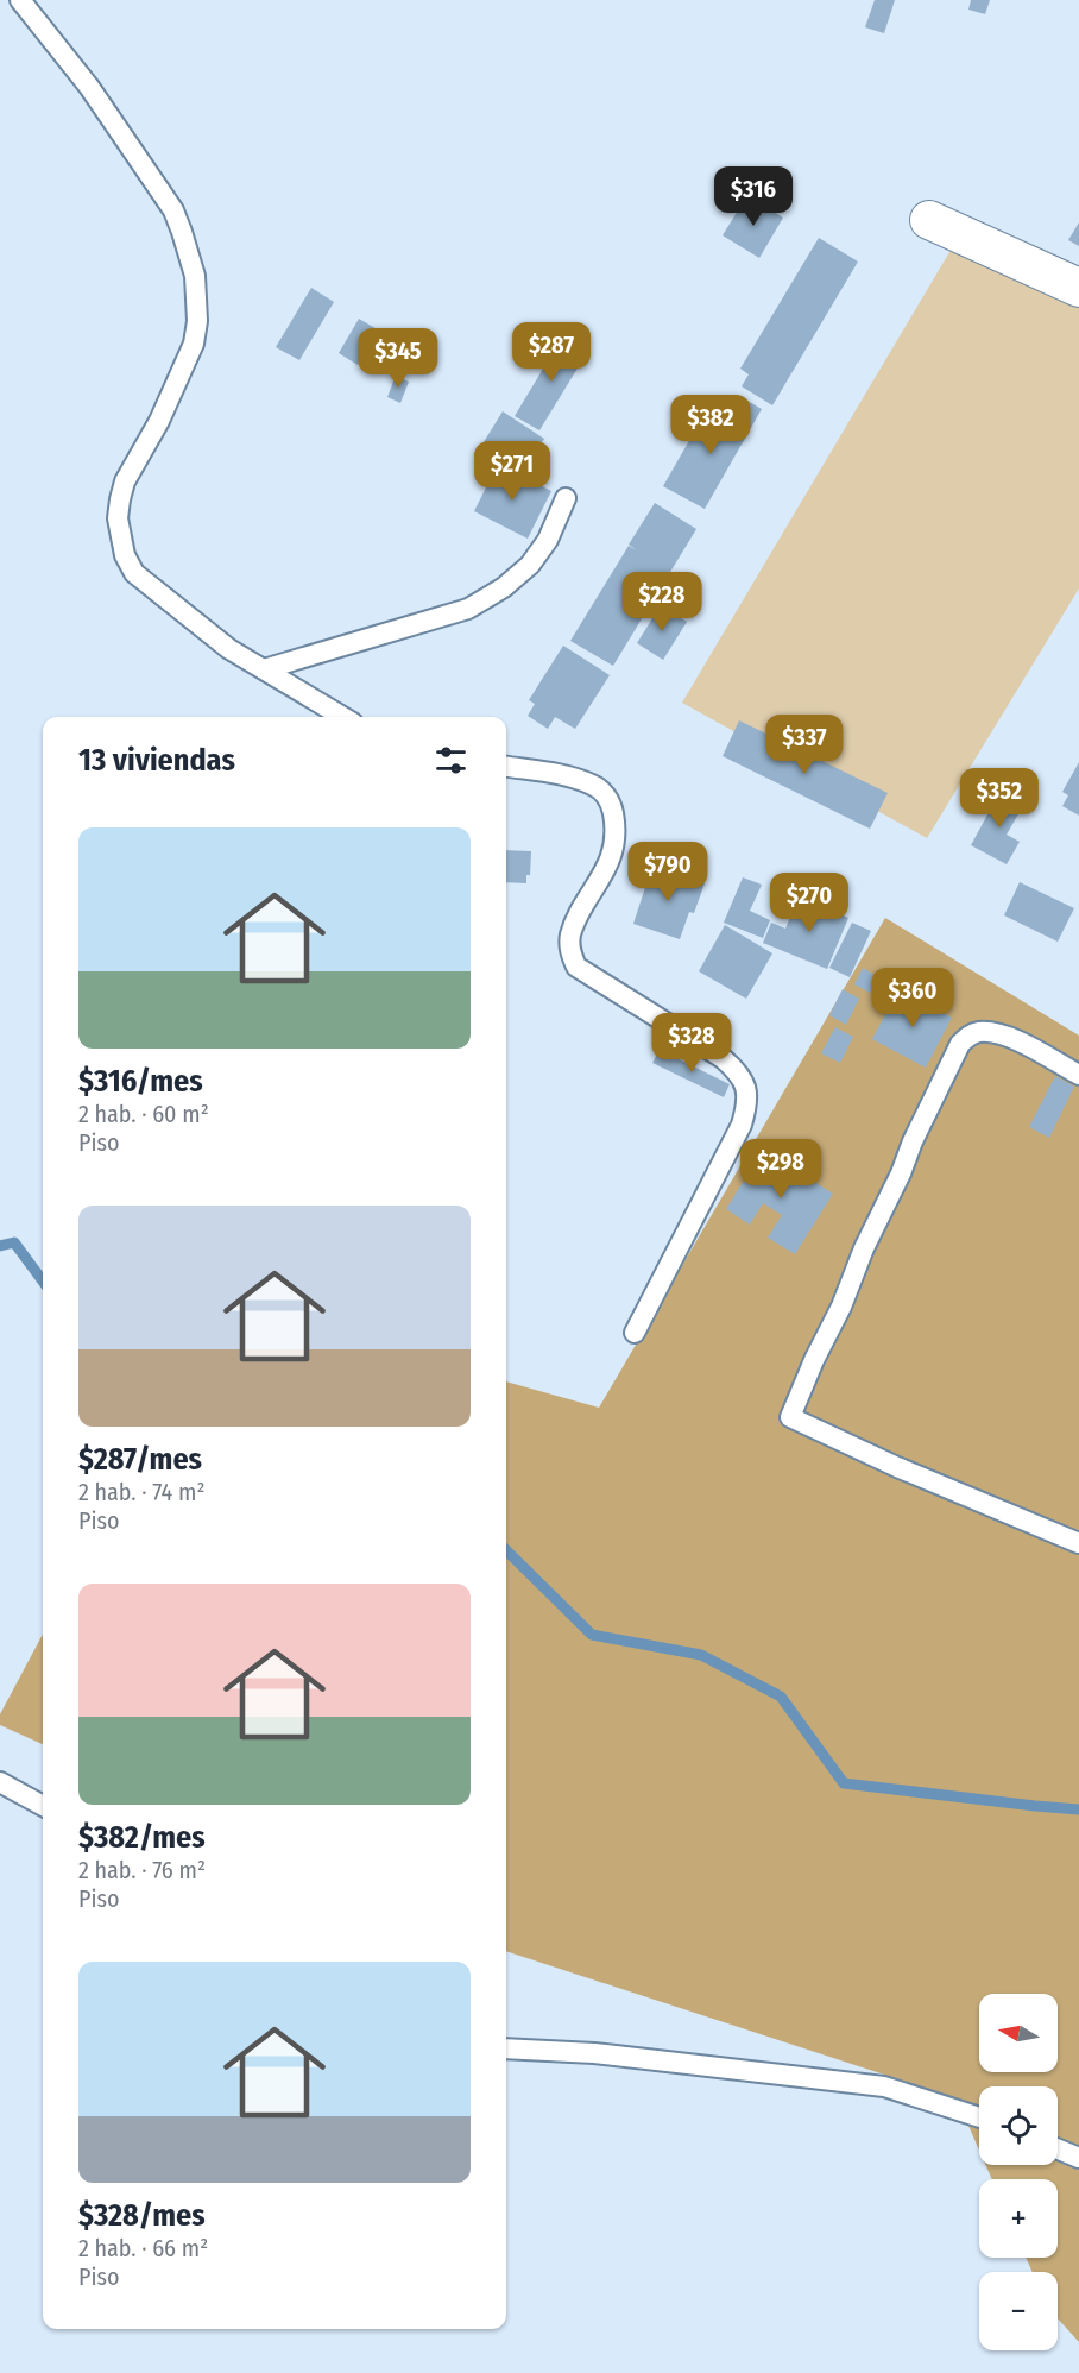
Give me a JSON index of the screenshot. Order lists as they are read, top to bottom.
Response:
{
  "north": "left",
  "page": {
    "price": [
      "$316",
      "$287",
      "$345",
      "$382",
      "$271",
      "$228",
      "$337",
      "$352",
      "$790",
      "$270",
      "$360",
      "$328",
      "$298"
    ],
    "heading": "13 viviendas",
    "list": [
      {
        "name": "$316/mes",
        "note": "2 hab. · 60 m² · Piso"
      },
      {
        "name": "$287/mes",
        "note": "2 hab. · 74 m² · Piso"
      },
      {
        "name": "$382/mes",
        "note": "2 hab. · 76 m² · Piso"
      },
      {
        "name": "$328/mes",
        "note": "2 hab. · 66 m² · Piso"
      }
    ],
    "map_buttons": ["+", "−"]
  }
}
